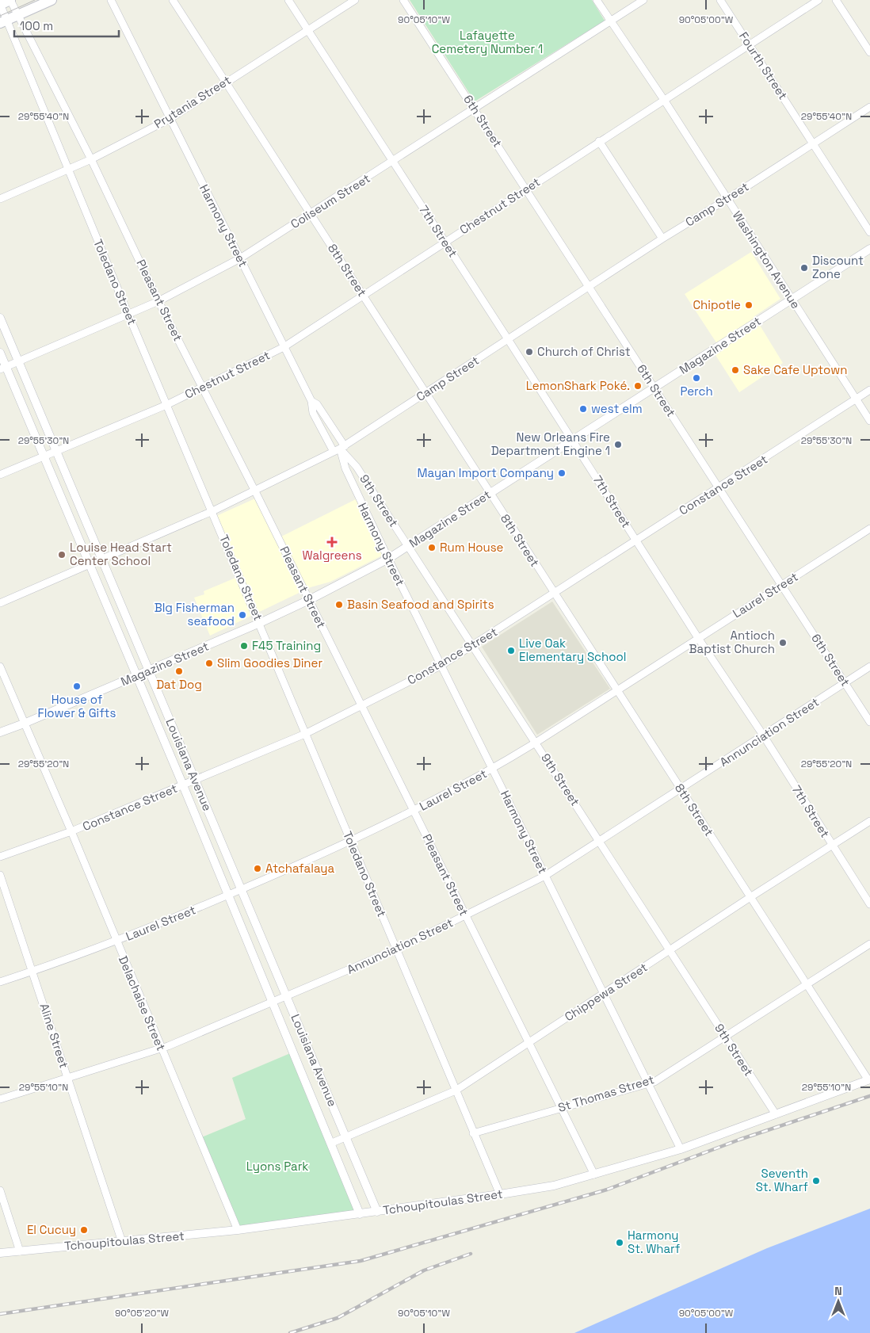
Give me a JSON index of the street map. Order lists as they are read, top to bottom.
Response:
{
  "streets": {
    "street": [
      "Fourth Street",
      "Prytania Street",
      "6th Street",
      "Coliseum Street",
      "Camp Street",
      "Chestnut Street",
      "Harmony Street",
      "7th Street",
      "Washington Avenue",
      "8th Street",
      "Toledano Street",
      "Pleasant Street",
      "Magazine Street",
      "Constance Street",
      "9th Street",
      "Laurel Street",
      "Annunciation Street",
      "Louisiana Avenue",
      "Chippewa Street",
      "Delachaise Street",
      "Aline Street",
      "St Thomas Street",
      "Tchoupitoulas Street"
    ]
  },
  "crossings": [
    ["Fourth Street", "Camp Street"],
    ["Fourth Street", "Chestnut Street"],
    ["Prytania Street", "Harmony Street"],
    ["Prytania Street", "7th Street"],
    ["Prytania Street", "8th Street"],
    ["Prytania Street", "Toledano Street"],
    ["Prytania Street", "Pleasant Street"],
    ["6th Street", "Coliseum Street"],
    ["6th Street", "Camp Street"],
    ["6th Street", "Chestnut Street"],
    ["6th Street", "Magazine Street"],
    ["6th Street", "Constance Street"],
    ["6th Street", "Laurel Street"],
    ["6th Street", "Annunciation Street"],
    ["Coliseum Street", "Harmony Street"],
    ["Coliseum Street", "7th Street"],
    ["Coliseum Street", "Washington Avenue"],
    ["Coliseum Street", "8th Street"],
    ["Coliseum Street", "Toledano Street"],
    ["Coliseum Street", "Pleasant Street"],
    ["Coliseum Street", "Louisiana Avenue"],
    ["Camp Street", "Harmony Street"],
    ["Camp Street", "7th Street"],
    ["Camp Street", "Washington Avenue"],
    ["Camp Street", "8th Street"],
    ["Camp Street", "Toledano Street"],
    ["Camp Street", "Pleasant Street"],
    ["Camp Street", "9th Street"],
    ["Camp Street", "Louisiana Avenue"],
    ["Chestnut Street", "Harmony Street"],
    ["Chestnut Street", "7th Street"],
    ["Chestnut Street", "Washington Avenue"],
    ["Chestnut Street", "8th Street"],
    ["Chestnut Street", "Toledano Street"],
    ["Chestnut Street", "Pleasant Street"],
    ["Chestnut Street", "Louisiana Avenue"],
    ["Harmony Street", "Magazine Street"],
    ["Harmony Street", "Constance Street"],
    ["Harmony Street", "9th Street"],
    ["Harmony Street", "Laurel Street"],
    ["Harmony Street", "Annunciation Street"],
    ["Harmony Street", "Chippewa Street"],
    ["Harmony Street", "St Thomas Street"],
    ["Harmony Street", "Tchoupitoulas Street"],
    ["7th Street", "Magazine Street"],
    ["7th Street", "Constance Street"],
    ["7th Street", "Laurel Street"],
    ["7th Street", "Annunciation Street"],
    ["7th Street", "Chippewa Street"],
    ["Washington Avenue", "Magazine Street"],
    ["Washington Avenue", "Constance Street"],
    ["8th Street", "Magazine Street"],
    ["8th Street", "Constance Street"],
    ["8th Street", "Laurel Street"],
    ["8th Street", "Annunciation Street"],
    ["8th Street", "Chippewa Street"],
    ["8th Street", "St Thomas Street"],
    ["8th Street", "Tchoupitoulas Street"],
    ["Toledano Street", "Magazine Street"],
    ["Toledano Street", "Constance Street"],
    ["Toledano Street", "Laurel Street"],
    ["Toledano Street", "Annunciation Street"],
    ["Toledano Street", "Chippewa Street"],
    ["Toledano Street", "St Thomas Street"],
    ["Toledano Street", "Tchoupitoulas Street"],
    ["Pleasant Street", "Magazine Street"],
    ["Pleasant Street", "Constance Street"],
    ["Pleasant Street", "Laurel Street"],
    ["Pleasant Street", "Annunciation Street"],
    ["Pleasant Street", "Chippewa Street"],
    ["Pleasant Street", "St Thomas Street"],
    ["Pleasant Street", "Tchoupitoulas Street"],
    ["Magazine Street", "9th Street"],
    ["Magazine Street", "Louisiana Avenue"],
    ["Magazine Street", "Delachaise Street"],
    ["Constance Street", "9th Street"],
    ["Constance Street", "Louisiana Avenue"],
    ["Constance Street", "Delachaise Street"],
    ["9th Street", "Laurel Street"],
    ["9th Street", "Annunciation Street"],
    ["9th Street", "Chippewa Street"],
    ["9th Street", "St Thomas Street"],
    ["9th Street", "Tchoupitoulas Street"],
    ["Laurel Street", "Louisiana Avenue"],
    ["Laurel Street", "Delachaise Street"],
    ["Laurel Street", "Aline Street"],
    ["Annunciation Street", "Louisiana Avenue"],
    ["Annunciation Street", "Delachaise Street"],
    ["Annunciation Street", "Aline Street"],
    ["Louisiana Avenue", "Chippewa Street"],
    ["Louisiana Avenue", "Tchoupitoulas Street"],
    ["Delachaise Street", "Tchoupitoulas Street"],
    ["Aline Street", "Tchoupitoulas Street"]
  ],
  "parks": ["Lafayette Cemetery Number 1", "Lyons Park"],
  "places": {
    "other": [
      "Discount Zone",
      "Chipotle",
      "Church of Christ",
      "Sake Cafe Uptown",
      "Perch",
      "LemonShark Poké.",
      "west elm",
      "New Orleans Fire Department Engine 1",
      "Mayan Import Company",
      "Rum House",
      "Louise Head Start Center School",
      "Basin Seafood and Spirits",
      "BIg Fisherman seafood",
      "Antioch Baptist Church",
      "F45 Training",
      "Live Oak Elementary School",
      "Slim Goodies Diner",
      "Dat Dog",
      "House of Flower & Gifts",
      "Atchafalaya",
      "Seventh St. Wharf",
      "El Cucuy",
      "Harmony St. Wharf"
    ],
    "health": ["Walgreens"]
  },
  "scale_bar": "100 m",
  "north": "top",
  "coordinates": [
    "90°05'10\"W",
    "90°05'00\"W",
    "29°55'40\"N",
    "29°55'30\"N",
    "29°55'20\"N",
    "29°55'10\"N",
    "90°05'20\"W"
  ]
}
